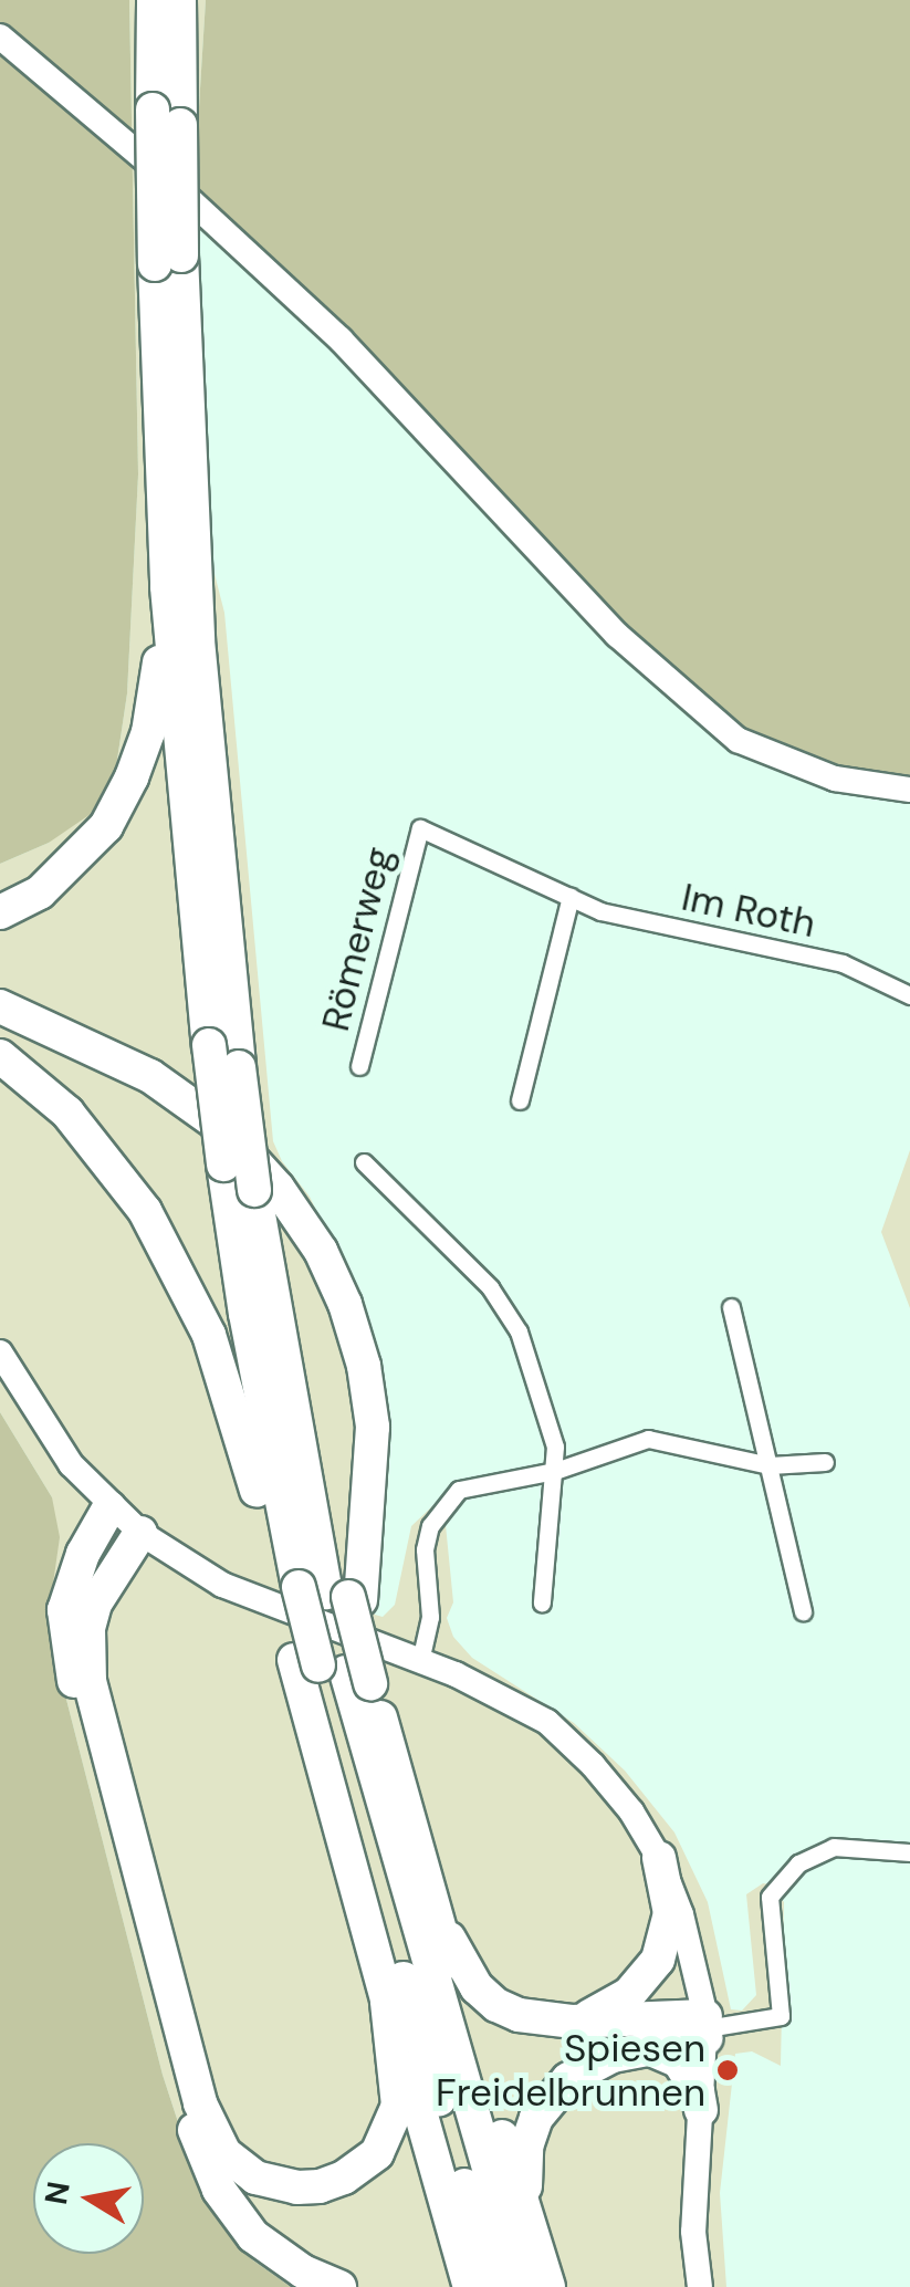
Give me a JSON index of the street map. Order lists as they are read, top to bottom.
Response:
{
  "streets": {
    "street": ["Im Roth", "Römerweg"]
  },
  "crossings": [
    ["Im Roth", "Römerweg"]
  ],
  "places": ["Spiesen Freidelbrunnen"],
  "north": "left"
}
